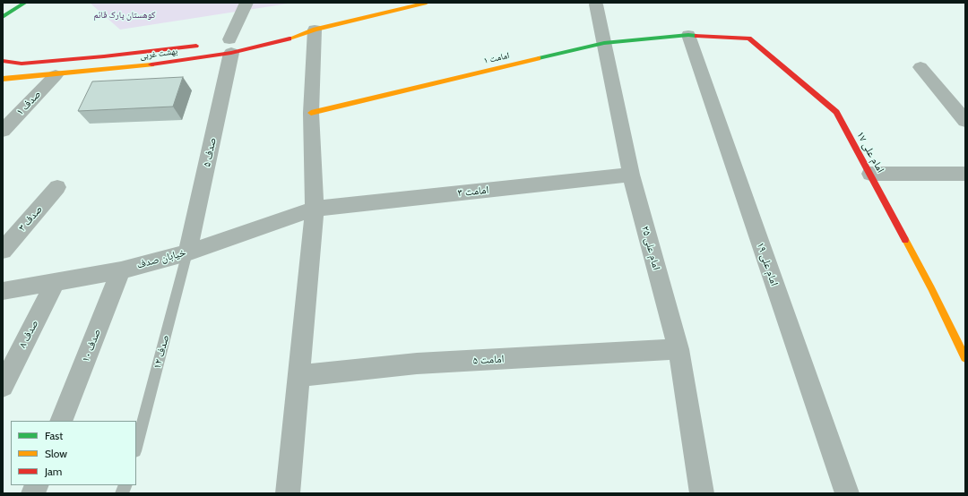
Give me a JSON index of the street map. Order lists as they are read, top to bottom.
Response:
{
  "streets": {
    "street": [
      "بهشت غربی",
      "امامت ۱",
      "صدف ۱",
      "صدف ۵",
      "امام علی ۱۷",
      "امامت ۳",
      "صدف ۳",
      "امام علی ۲۵",
      "خیابان صدف",
      "امام علی ۱۹",
      "صدف ۸",
      "صدف ۱۰",
      "امامت ۵"
    ],
    "lane": ["صدف ۱۲"]
  },
  "crossings": [
    ["بهشت غربی", "صدف ۱"],
    ["بهشت غربی", "صدف ۵"],
    ["امامت ۱", "امام علی ۱۷"],
    ["امامت ۱", "امام علی ۲۵"],
    ["امامت ۱", "امام علی ۱۹"],
    ["صدف ۵", "خیابان صدف"],
    ["صدف ۵", "صدف ۱۲"],
    ["امام علی ۱۷", "امام علی ۱۹"],
    ["امامت ۳", "امام علی ۲۵"],
    ["امامت ۳", "خیابان صدف"],
    ["امام علی ۲۵", "امامت ۵"],
    ["خیابان صدف", "صدف ۸"],
    ["خیابان صدف", "صدف ۱۰"],
    ["خیابان صدف", "صدف ۱۲"]
  ],
  "parks": ["کوهستان پارک قائم"],
  "legend": ["Fast", "Slow", "Jam"]
}
